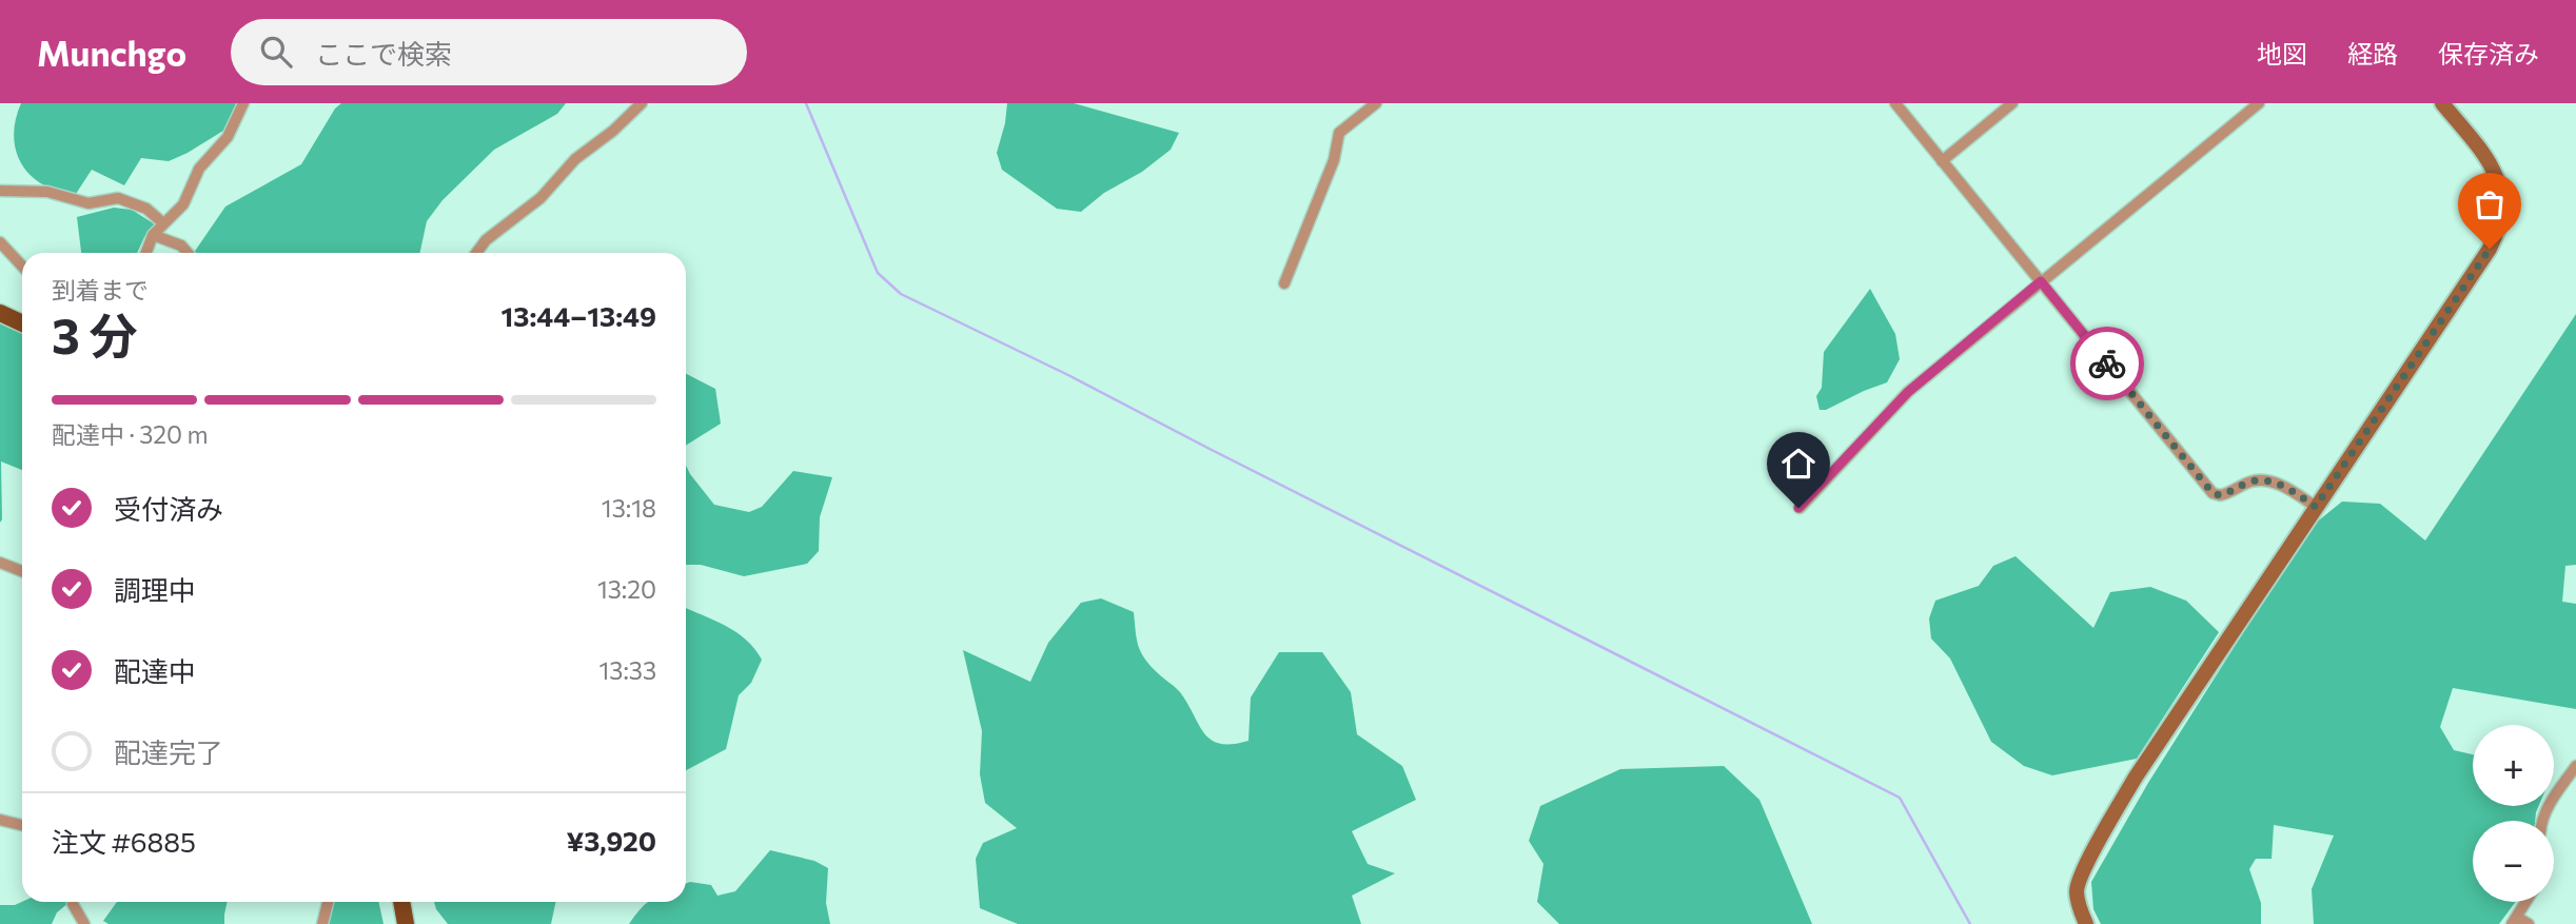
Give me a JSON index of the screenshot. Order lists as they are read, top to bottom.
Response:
{
  "page": {
    "header": "Munchgo",
    "search": "ここで検索",
    "nav": ["地図", "経路", "保存済み"],
    "heading": ["3 分", "到着まで", "13:44–13:49"],
    "panel": ["注文 #6885", "¥3,920"],
    "bar": "配達中 · 320 m",
    "list": [
      ["受付済み", "13:18"],
      ["調理中", "13:20"],
      ["配達中", "13:33"],
      "配達完了"
    ],
    "map_buttons": ["+", "−"]
  }
}
